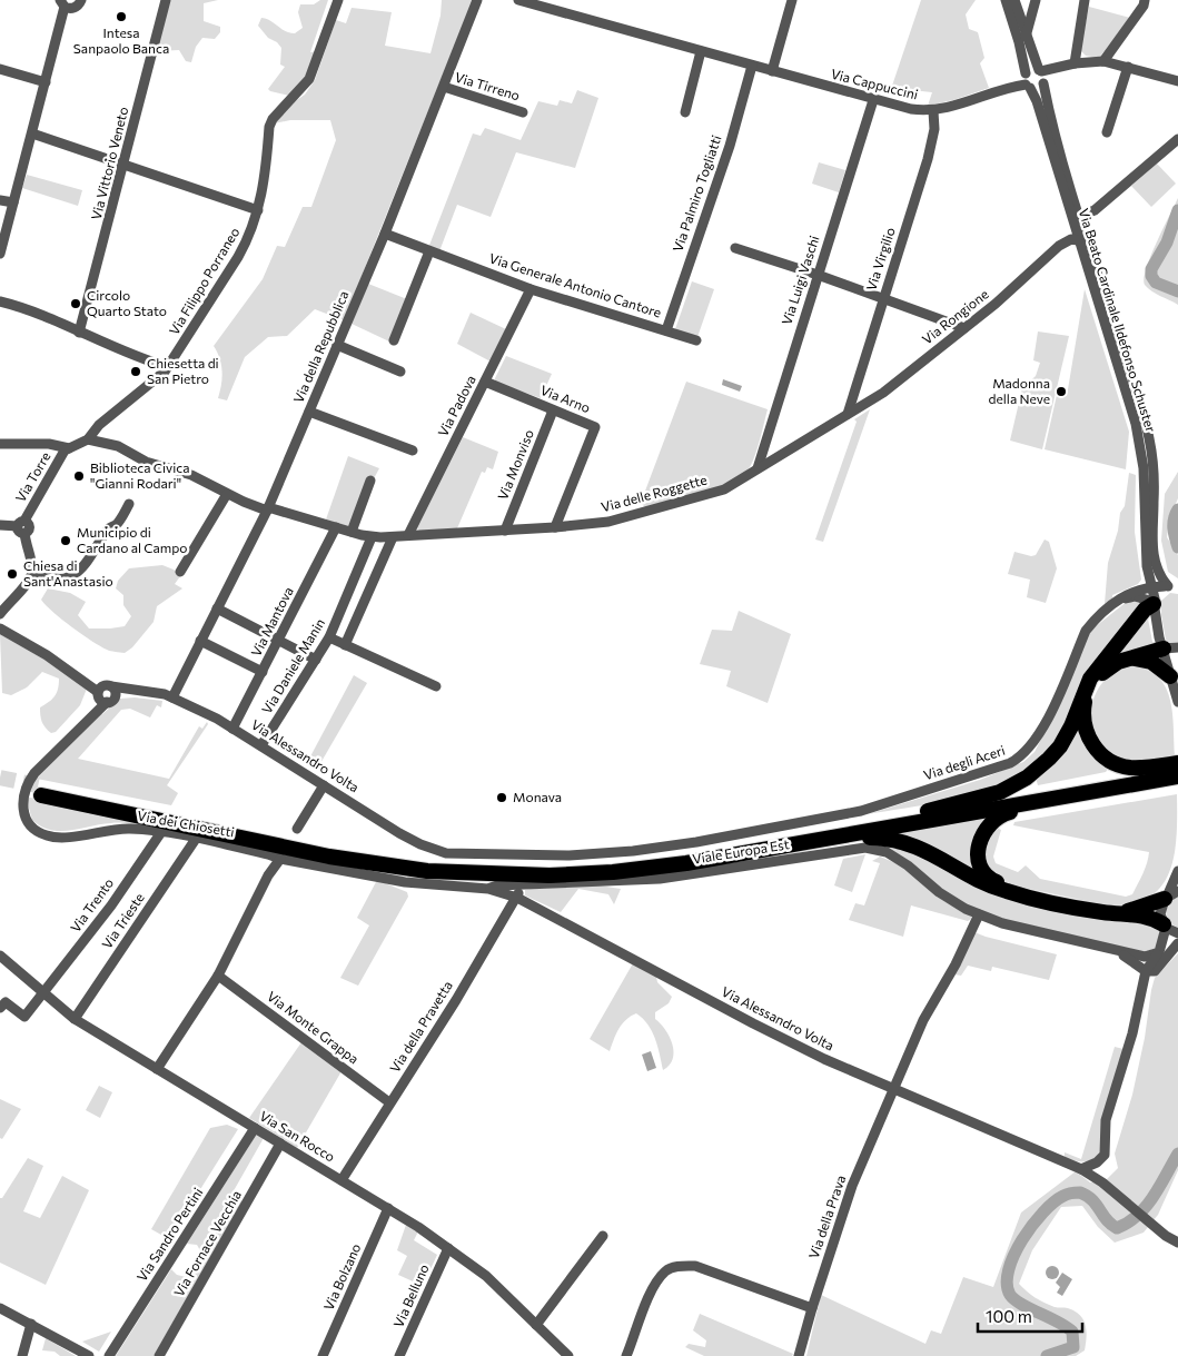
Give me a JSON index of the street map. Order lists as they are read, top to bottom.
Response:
{
  "streets": {
    "street": [
      "Via Cappuccini",
      "Via Tirreno",
      "Via Vittorio Veneto",
      "Via Palmiro Togliatti",
      "Via Virgilio",
      "Via Luigi Vaschi",
      "Via Filippo Porraneo",
      "Via Generale Antonio Cantore",
      "Via Rongione",
      "Via Beato Cardinale Ildefonso Schuster",
      "Via della Repubblica",
      "Via Arno",
      "Via Padova",
      "Via Monviso",
      "Via Torre",
      "Via delle Roggette",
      "Via Mantova",
      "Via Daniele Manin",
      "Via Alessandro Volta",
      "Via degli Aceri",
      "Via dei Chiosetti",
      "Viale Europa Est",
      "Via Trento",
      "Via Trieste",
      "Via della Pravetta",
      "Via Monte Grappa",
      "Via San Rocco",
      "Via della Prava",
      "Via Sandro Pertini",
      "Via Fornace Vecchia",
      "Via Bolzano",
      "Via Belluno"
    ]
  },
  "crossings": [
    ["Via Cappuccini", "Via Palmiro Togliatti"],
    ["Via Cappuccini", "Via Virgilio"],
    ["Via Cappuccini", "Via Luigi Vaschi"],
    ["Via Cappuccini", "Via Beato Cardinale Ildefonso Schuster"],
    ["Via Tirreno", "Via della Repubblica"],
    ["Via Palmiro Togliatti", "Via Generale Antonio Cantore"],
    ["Via Virgilio", "Via delle Roggette"],
    ["Via Luigi Vaschi", "Via delle Roggette"],
    ["Via Filippo Porraneo", "Via Torre"],
    ["Via Filippo Porraneo", "Via delle Roggette"],
    ["Via Generale Antonio Cantore", "Via della Repubblica"],
    ["Via Generale Antonio Cantore", "Via Padova"],
    ["Via Rongione", "Via Beato Cardinale Ildefonso Schuster"],
    ["Via Rongione", "Via delle Roggette"],
    ["Via della Repubblica", "Via delle Roggette"],
    ["Via della Repubblica", "Via Alessandro Volta"],
    ["Via Arno", "Via Padova"],
    ["Via Arno", "Via Monviso"],
    ["Via Arno", "Via delle Roggette"],
    ["Via Padova", "Via delle Roggette"],
    ["Via Monviso", "Via delle Roggette"],
    ["Via delle Roggette", "Via Mantova"],
    ["Via delle Roggette", "Via Daniele Manin"],
    ["Via Mantova", "Via Alessandro Volta"],
    ["Via Daniele Manin", "Via Alessandro Volta"],
    ["Via Alessandro Volta", "Via dei Chiosetti"],
    ["Via Alessandro Volta", "Viale Europa Est"],
    ["Via Alessandro Volta", "Via della Pravetta"],
    ["Via Alessandro Volta", "Via della Prava"],
    ["Via degli Aceri", "Viale Europa Est"],
    ["Via dei Chiosetti", "Via Trento"],
    ["Via dei Chiosetti", "Via Trieste"],
    ["Viale Europa Est", "Via della Pravetta"],
    ["Via Trento", "Via San Rocco"],
    ["Via Trieste", "Via San Rocco"],
    ["Via della Pravetta", "Via Monte Grappa"],
    ["Via della Pravetta", "Via San Rocco"],
    ["Via San Rocco", "Via Sandro Pertini"],
    ["Via San Rocco", "Via Fornace Vecchia"],
    ["Via San Rocco", "Via Bolzano"],
    ["Via San Rocco", "Via Belluno"]
  ],
  "places": [
    "Intesa Sanpaolo Banca",
    "Circolo Quarto Stato",
    "Chiesetta di San Pietro",
    "Madonna della Neve",
    "Biblioteca Civica \"Gianni Rodari\"",
    "Municipio di Cardano al Campo",
    "Chiesa di Sant'Anastasio",
    "Monava"
  ],
  "scale_bar": "100 m"
}
